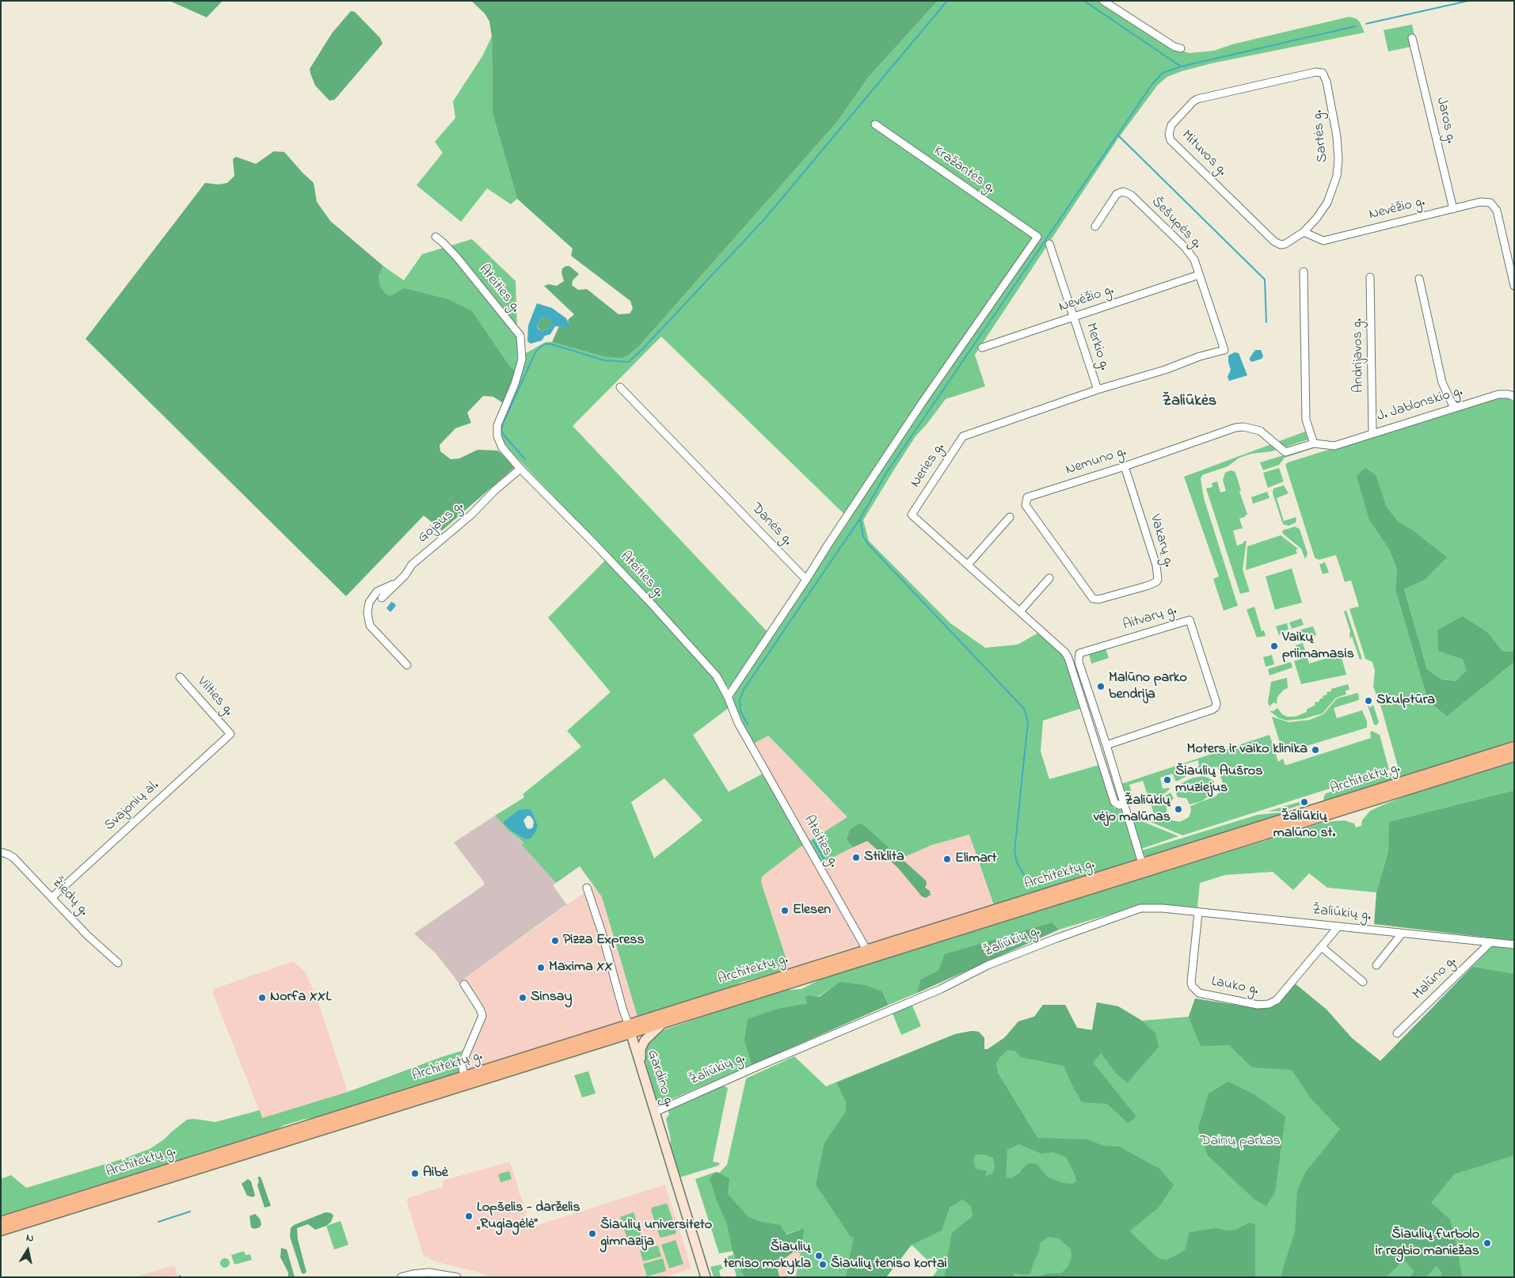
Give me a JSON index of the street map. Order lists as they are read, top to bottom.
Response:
{
  "streets": {
    "main road": ["Architektų g.", "Gardino g."],
    "street": [
      "Jaros g.",
      "Sartės g.",
      "Mituvos g.",
      "Kražantės g.",
      "Nevėžio g.",
      "Šešupės g.",
      "Ateities g.",
      "Merkio g.",
      "Andrijavos g.",
      "J. Jablonskio g.",
      "Nemuno g.",
      "Neries g.",
      "Gojaus g.",
      "Danės g.",
      "Vakarų g.",
      "Aitvarų g.",
      "Vilties g.",
      "Svajonių al.",
      "Žiedų g.",
      "Žaliūkių g.",
      "Malūno g.",
      "Lauko g."
    ]
  },
  "crossings": [
    ["Jaros g.", "Nevėžio g."],
    ["Sartės g.", "Mituvos g."],
    ["Sartės g.", "Nevėžio g."],
    ["Kražantės g.", "Danės g."],
    ["Nevėžio g.", "Šešupės g."],
    ["Nevėžio g.", "Merkio g."],
    ["Šešupės g.", "Neries g."],
    ["Ateities g.", "Gojaus g."],
    ["Ateities g.", "Architektų g."],
    ["Merkio g.", "Neries g."],
    ["Andrijavos g.", "J. Jablonskio g."],
    ["J. Jablonskio g.", "Nemuno g."],
    ["Nemuno g.", "Vakarų g."],
    ["Neries g.", "Aitvarų g."],
    ["Aitvarų g.", "Architektų g."],
    ["Vilties g.", "Svajonių al."],
    ["Architektų g.", "Gardino g."],
    ["Svajonių al.", "Žiedų g."],
    ["Žaliūkių g.", "Malūno g."],
    ["Žaliūkių g.", "Lauko g."],
    ["Žaliūkių g.", "Gardino g."]
  ],
  "districts": ["Žaliūkės"],
  "parks": ["Dainų parkas"],
  "places": [
    "Vaikų priimamasis",
    "Malūno parko bendrija",
    "Skulptūra",
    "Moters ir vaiko klinika",
    "Šiaulių Aušros muziejus",
    "Žaliūkių malūno st.",
    "Žaliūkių vėjo malūnas",
    "Stiklita",
    "Elimart",
    "Elesen",
    "Pizza Express",
    "Maxima XX",
    "Norfa XXL",
    "Sinsay",
    "Aibė",
    "Lopšelis - darželis „Rugiagėlė“",
    "Šiaulių universiteto gimnazija",
    "Šiaulių furbolo ir regbio maniežas",
    "Šiaulių teniso mokykla",
    "Šiaulių teniso kortai"
  ],
  "north": "top"
}
